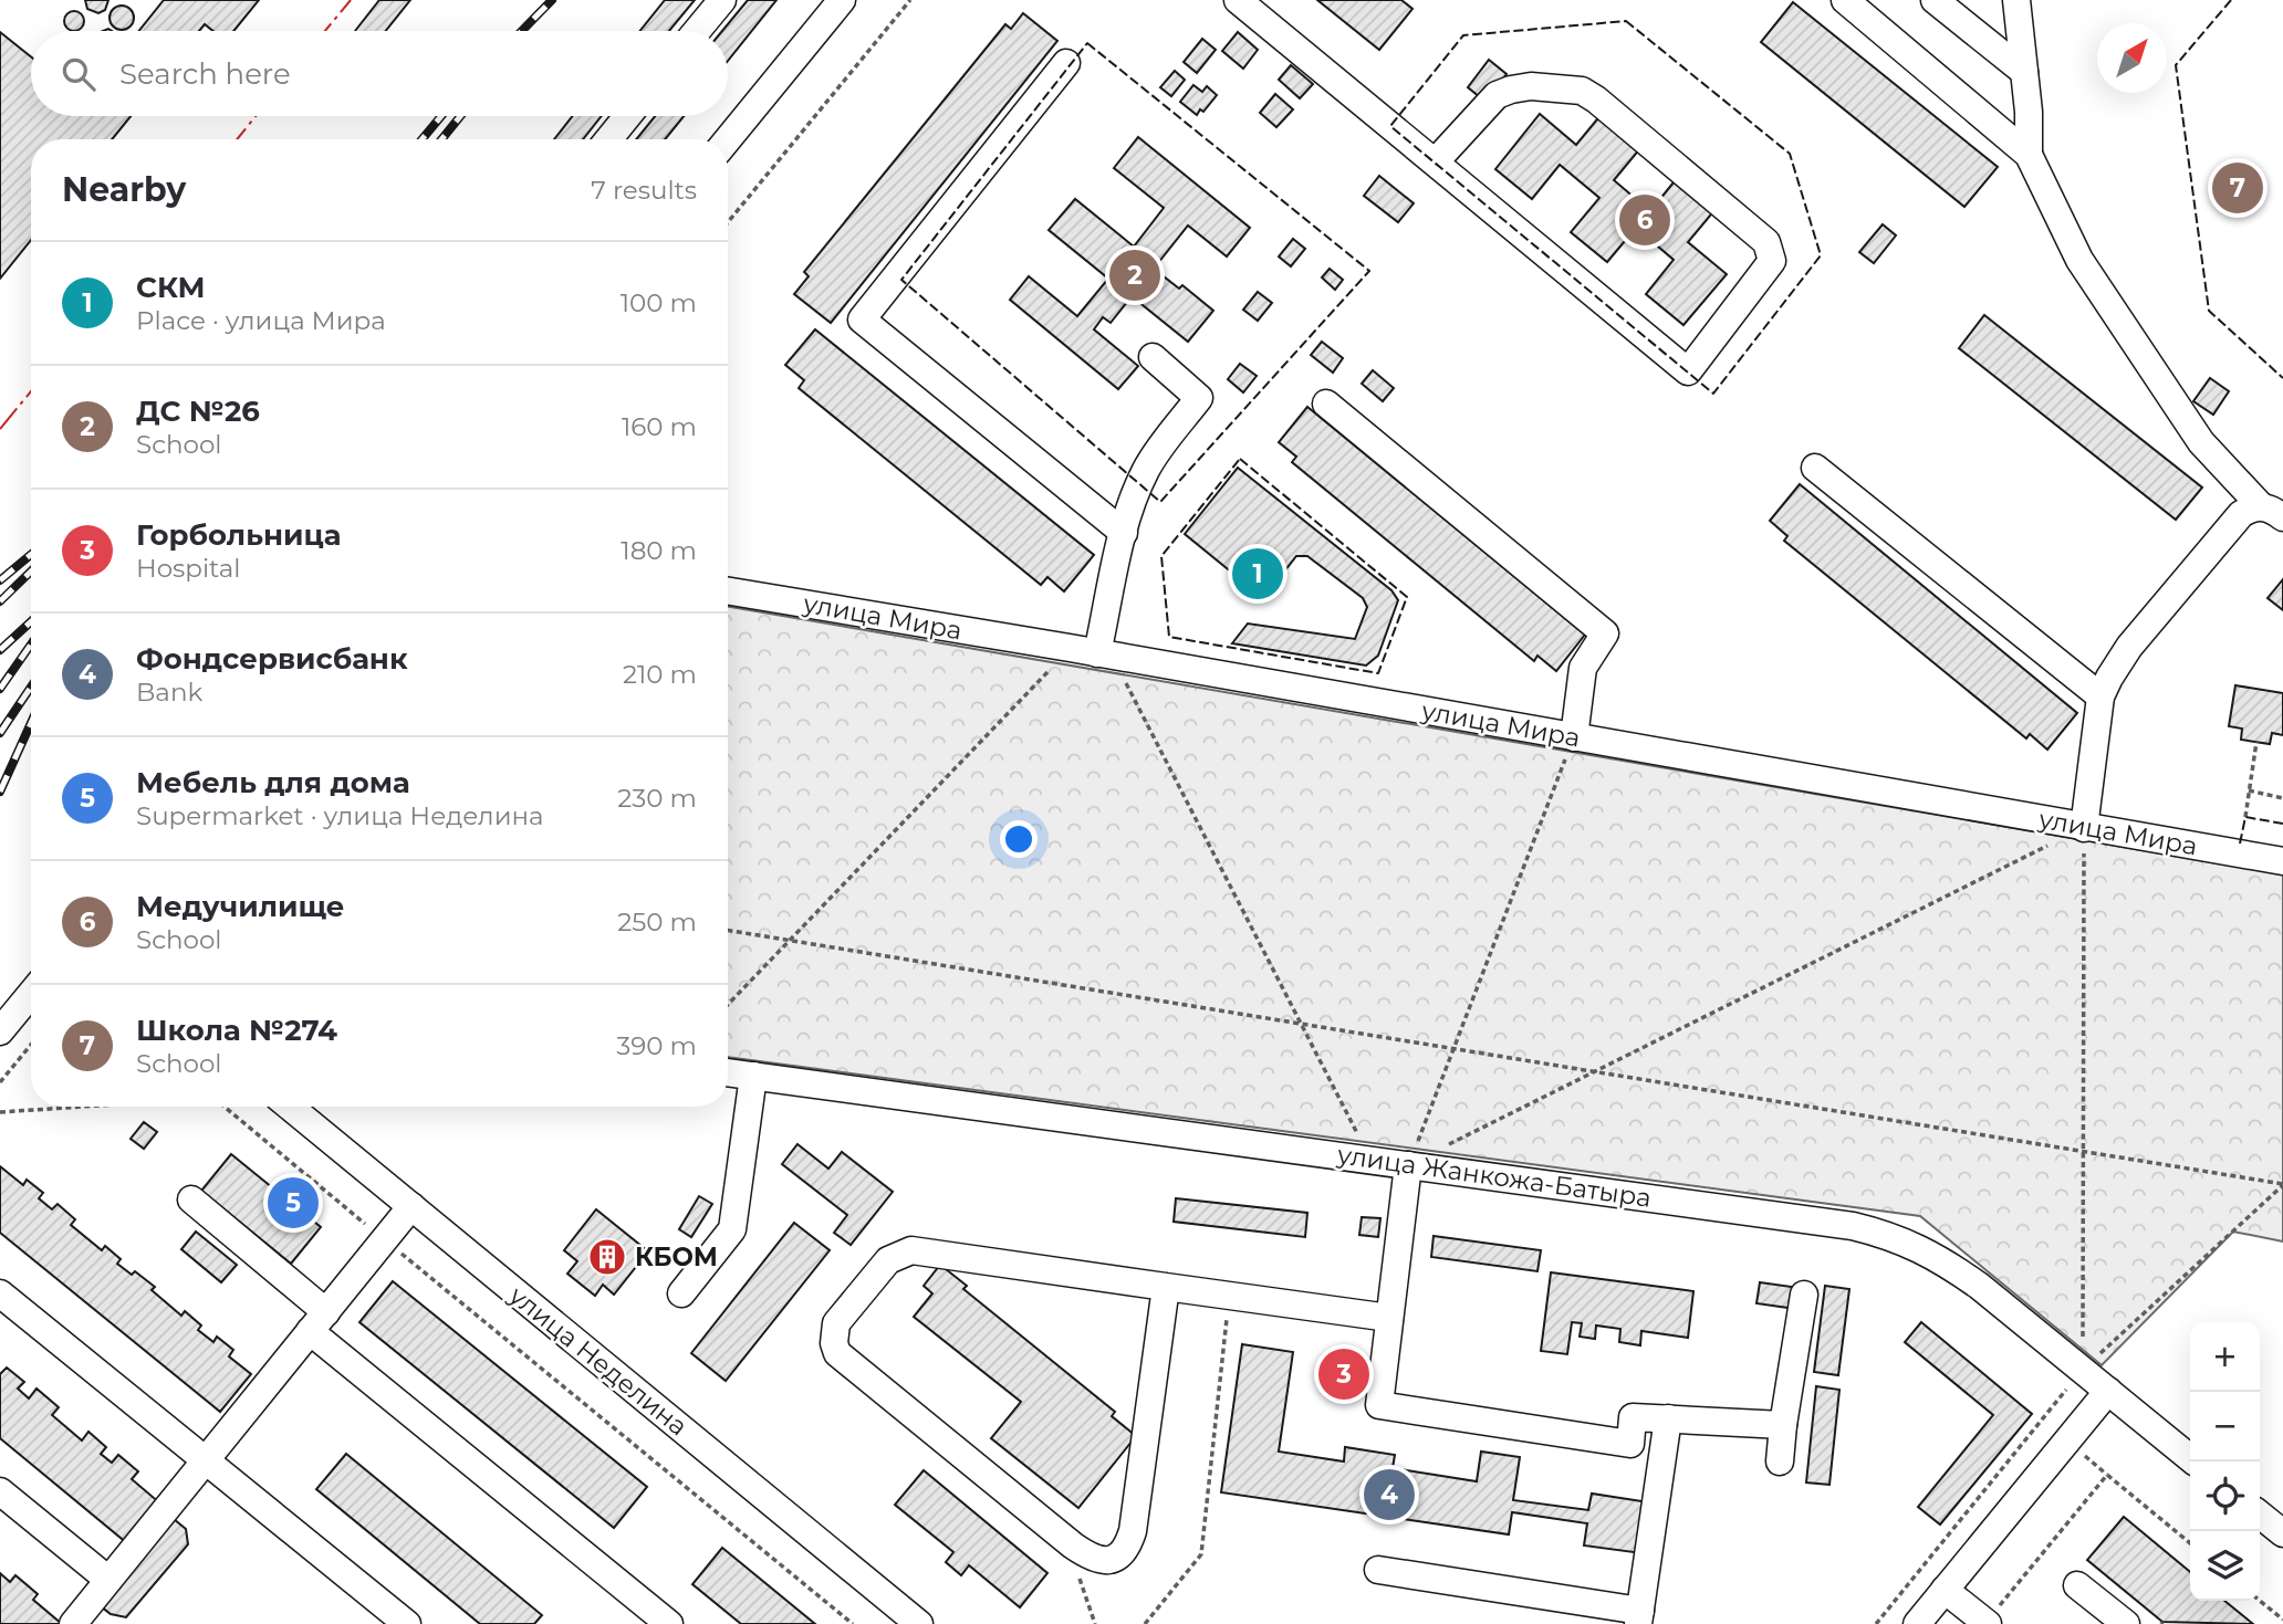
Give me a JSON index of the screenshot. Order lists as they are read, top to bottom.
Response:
{
  "streets": {
    "street": ["улица Мира", "улица Жанкожа-Батыра", "улица Неделина"]
  },
  "places": {
    "building": ["КБОМ"]
  },
  "north": "top right",
  "page": {
    "search": "Search here",
    "heading": ["Nearby", "7 results"],
    "pins": [
      "7",
      "6",
      "2",
      "1",
      "5",
      "3",
      "4"
    ],
    "list": [
      {
        "mark": "1",
        "name": "СКМ",
        "note": "Place · улица Мира",
        "value": "100 m"
      },
      {
        "mark": "2",
        "name": "ДС №26",
        "note": "School",
        "value": "160 m"
      },
      {
        "mark": "3",
        "name": "Горбольница",
        "note": "Hospital",
        "value": "180 m"
      },
      {
        "mark": "4",
        "name": "Фондсервисбанк",
        "note": "Bank",
        "value": "210 m"
      },
      {
        "mark": "5",
        "name": "Мебель для дома",
        "note": "Supermarket · улица Неделина",
        "value": "230 m"
      },
      {
        "mark": "6",
        "name": "Медучилище",
        "note": "School",
        "value": "250 m"
      },
      {
        "mark": "7",
        "name": "Школа №274",
        "note": "School",
        "value": "390 m"
      }
    ],
    "map_buttons": ["+", "−"]
  }
}
